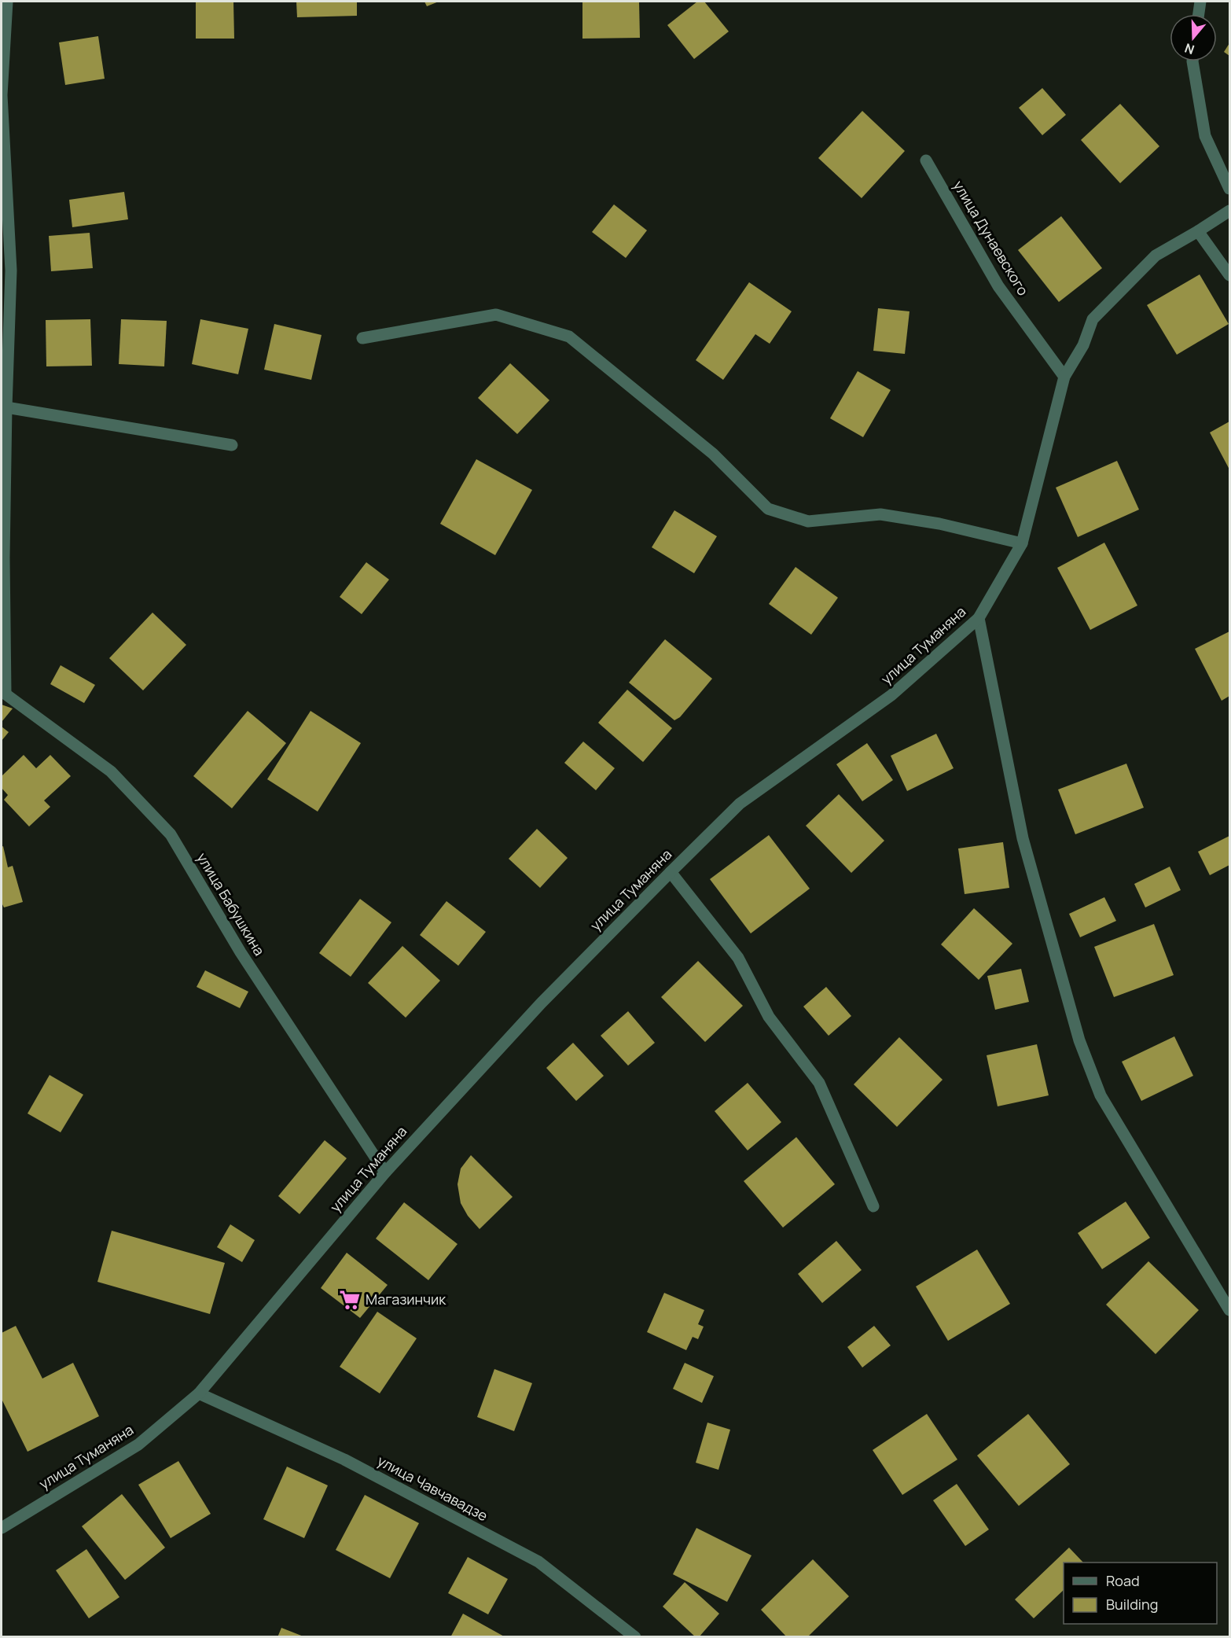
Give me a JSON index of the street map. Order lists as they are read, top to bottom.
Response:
{
  "streets": {
    "street": [
      "улица Дунаевского",
      "улица Туманяна",
      "улица Бабушкина",
      "улица Чавчавадзе"
    ]
  },
  "crossings": [
    ["улица Дунаевского", "улица Туманяна"],
    ["улица Туманяна", "улица Бабушкина"],
    ["улица Туманяна", "улица Чавчавадзе"]
  ],
  "places": {
    "supermarket": ["Магазинчик"]
  },
  "legend": ["Road", "Building"],
  "north": "bottom"
}
